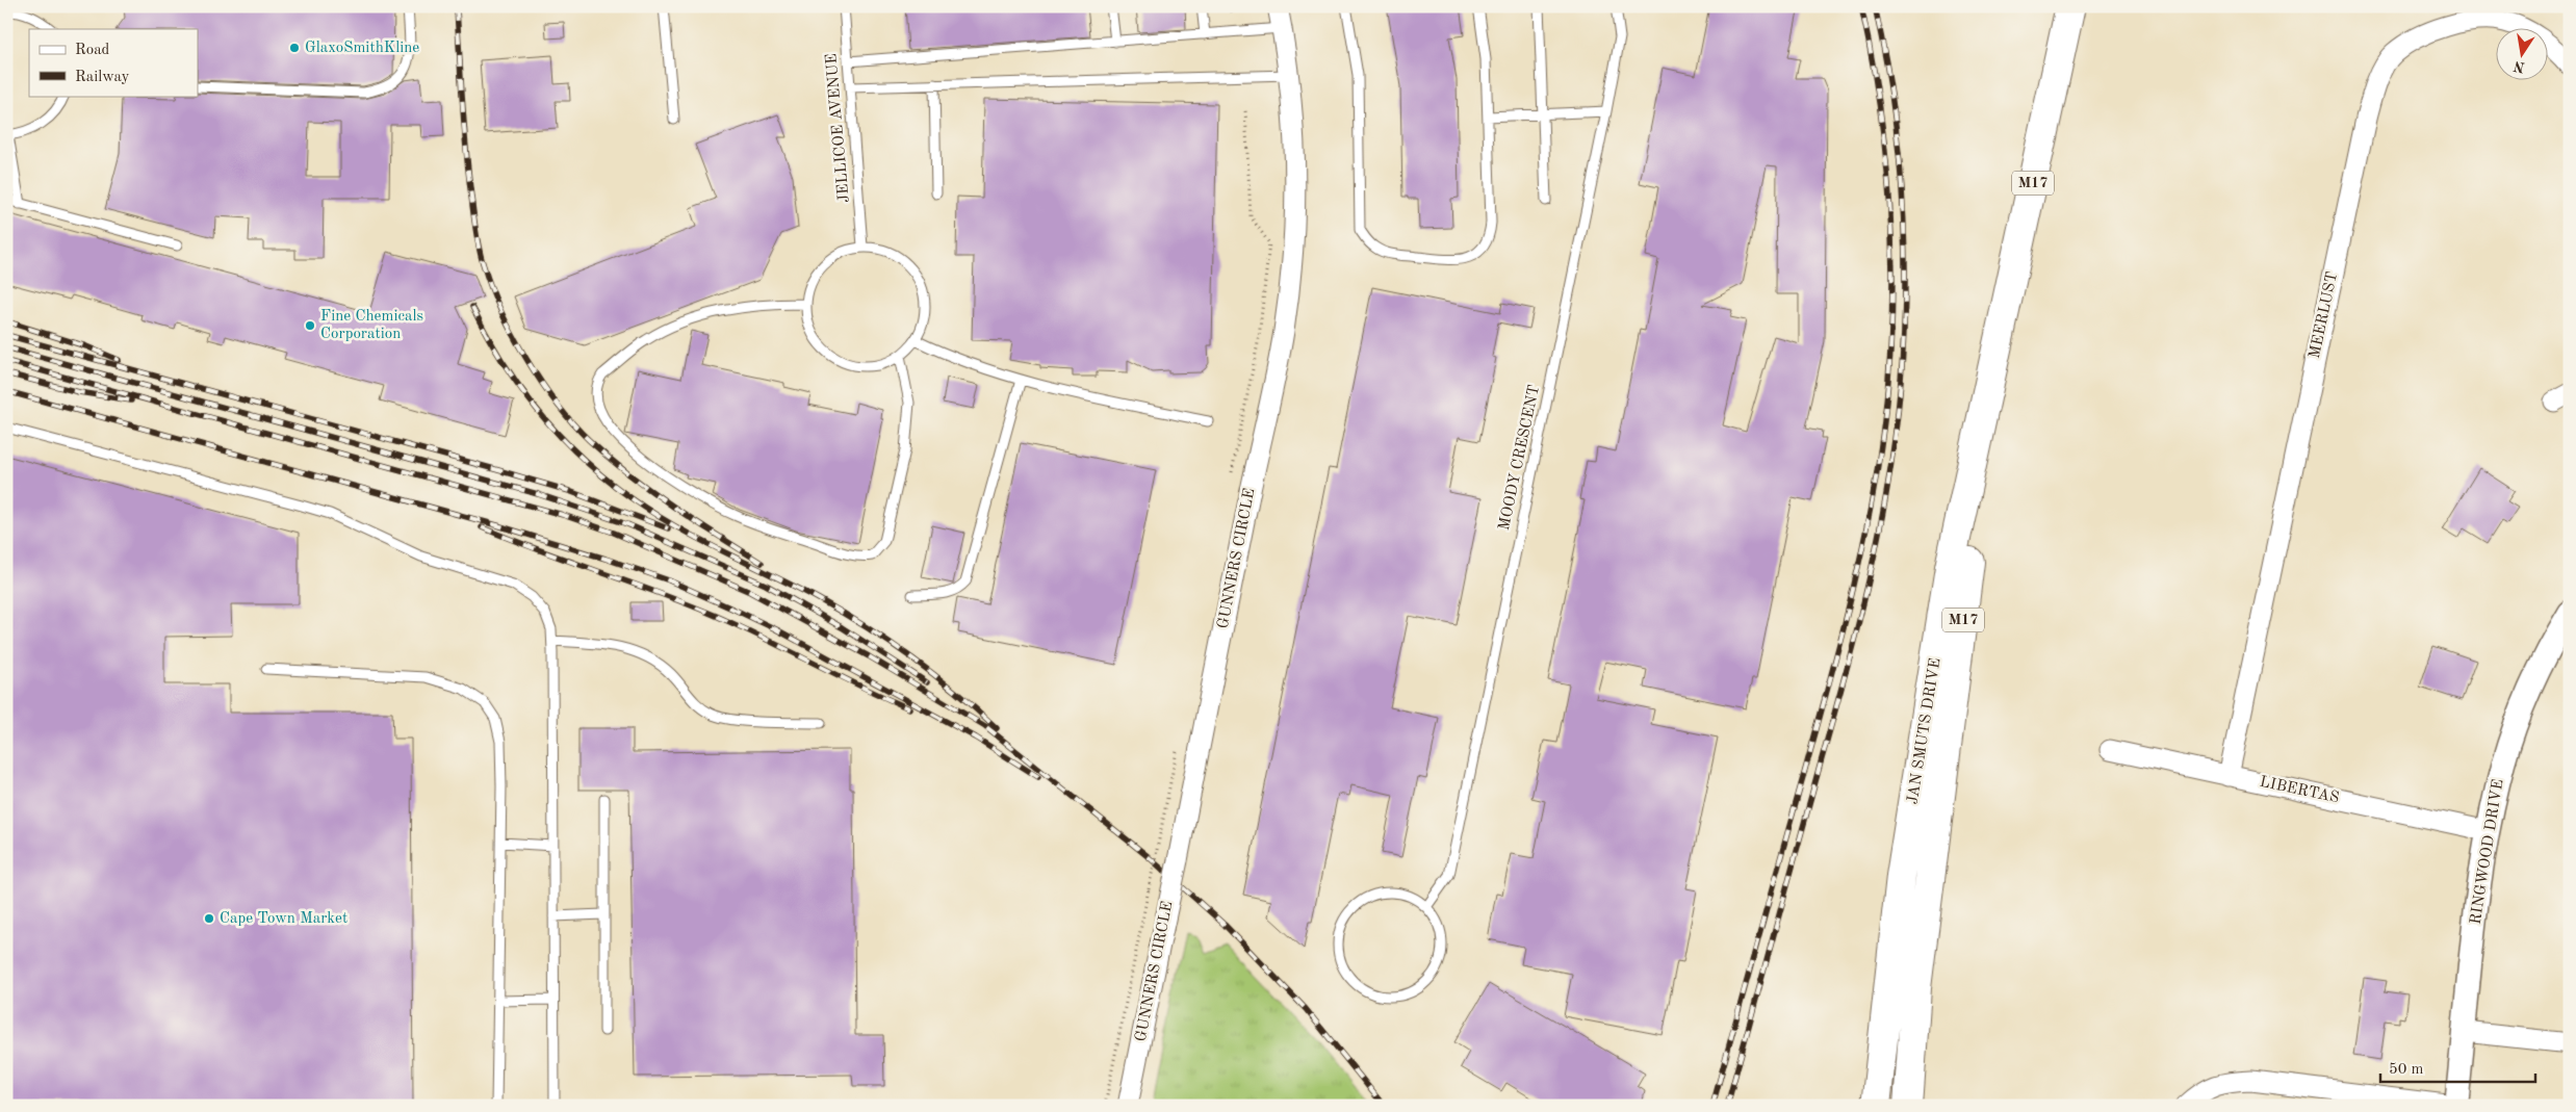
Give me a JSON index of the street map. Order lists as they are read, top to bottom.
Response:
{
  "streets": {
    "main road": ["M17", "JAN SMUTS DRIVE"],
    "street": [
      "MEERLUST",
      "GUNNERS CIRCLE",
      "LIBERTAS",
      "RINGWOOD DRIVE"
    ],
    "lane": ["JELLICOE AVENUE", "MOODY CRESCENT"]
  },
  "crossings": [
    ["MEERLUST", "LIBERTAS"],
    ["LIBERTAS", "RINGWOOD DRIVE"]
  ],
  "places": ["GlaxoSmithKline", "Fine Chemicals Corporation", "Cape Town Market"],
  "legend": ["Road", "Railway"],
  "scale_bar": "50 m",
  "north": "bottom"
}
